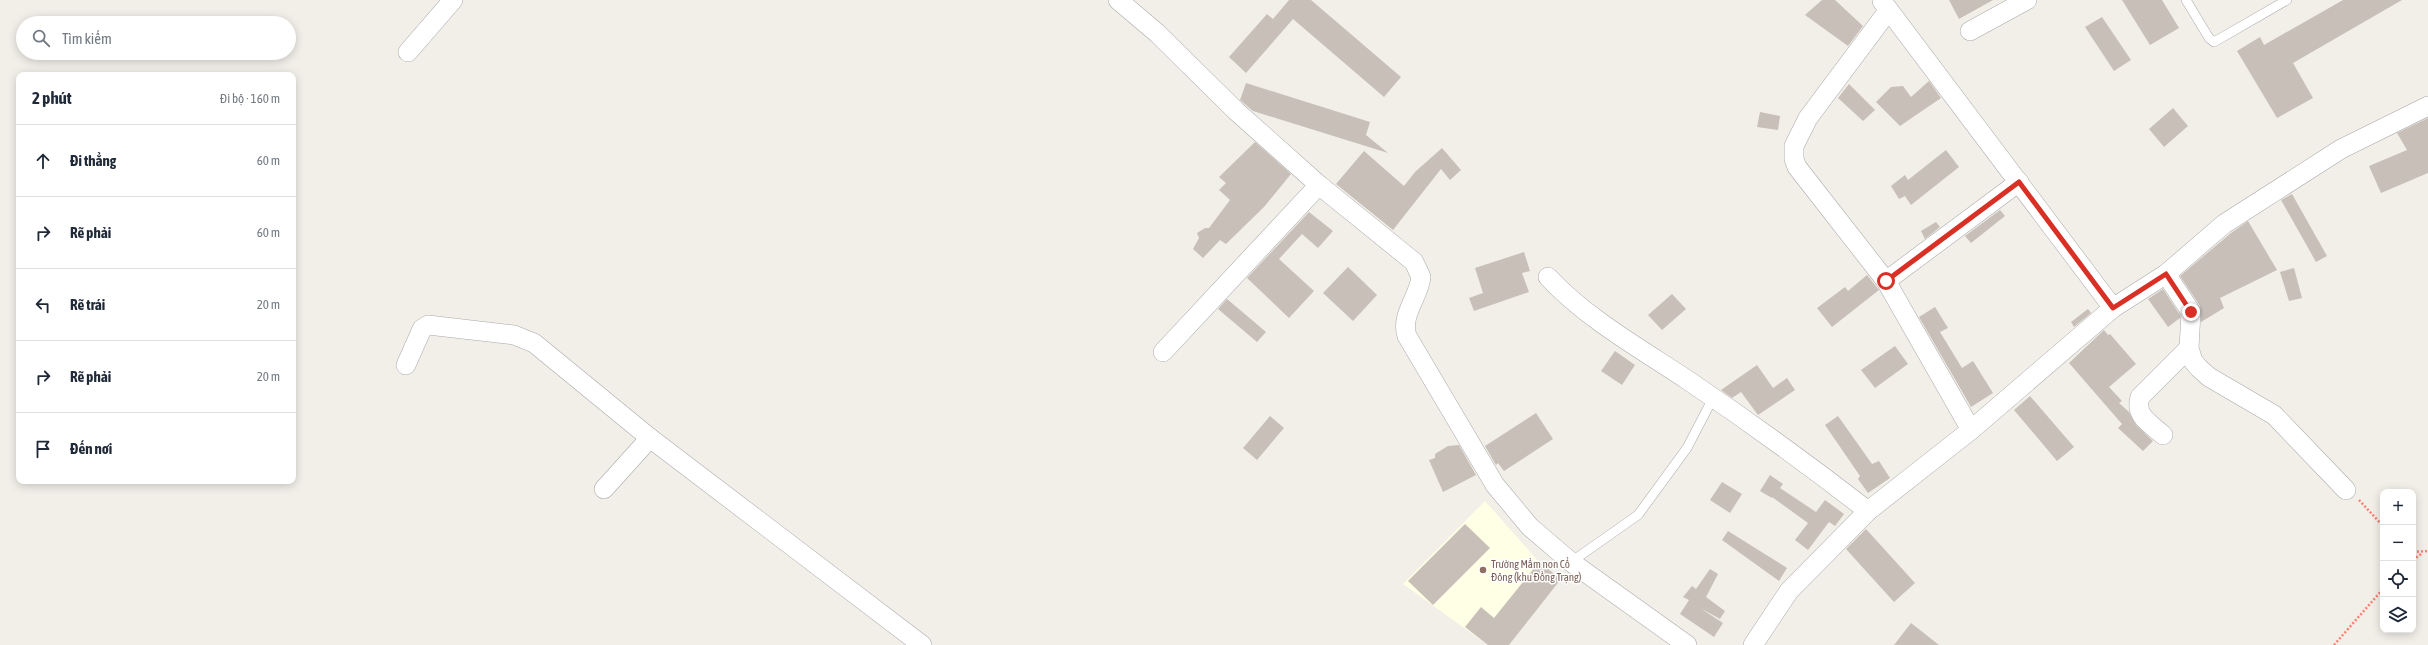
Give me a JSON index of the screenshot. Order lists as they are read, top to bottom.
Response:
{
  "places": ["Trường Mầm non Cổ Đông (khu Đồng Trạng)"],
  "page": {
    "search": "Tìm kiếm",
    "heading": ["2 phút", "Đi bộ · 160 m"],
    "list": [
      ["Đi thẳng", "60 m"],
      ["Rẽ phải", "60 m"],
      ["Rẽ trái", "20 m"],
      ["Rẽ phải", "20 m"],
      "Đến nơi"
    ],
    "map_buttons": ["+", "−"]
  }
}
